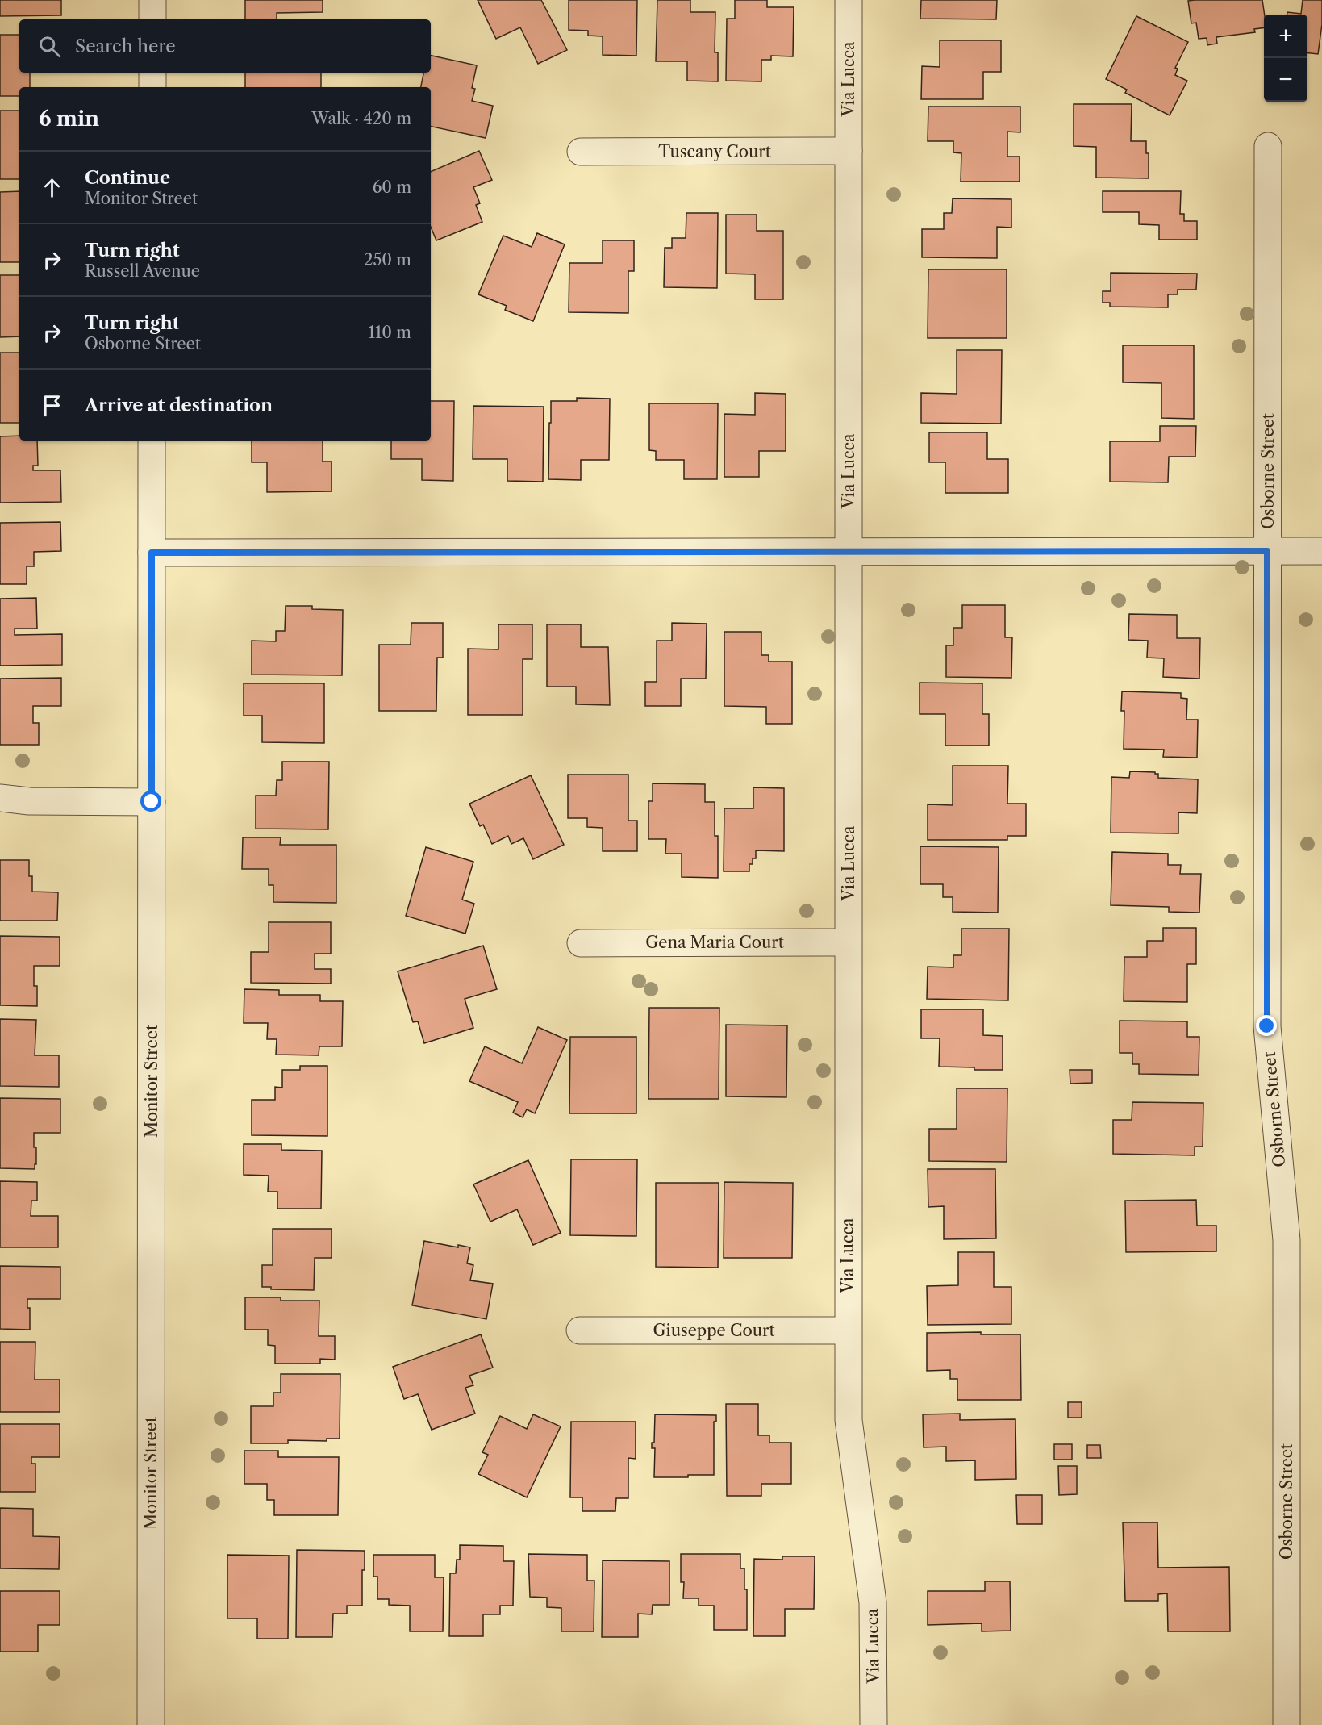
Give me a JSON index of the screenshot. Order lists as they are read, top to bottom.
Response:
{
  "streets": {
    "street": [
      "Via Lucca",
      "Tuscany Court",
      "Osborne Street",
      "Gena Maria Court",
      "Monitor Street",
      "Giuseppe Court"
    ]
  },
  "crossings": [
    ["Via Lucca", "Tuscany Court"],
    ["Via Lucca", "Gena Maria Court"],
    ["Via Lucca", "Giuseppe Court"]
  ],
  "page": {
    "map_buttons": ["+", "−"],
    "search": "Search here",
    "heading": ["6 min", "Walk · 420 m"],
    "list": [
      ["Continue", "Monitor Street", "60 m"],
      ["Turn right", "Russell Avenue", "250 m"],
      ["Turn right", "Osborne Street", "110 m"],
      "Arrive at destination"
    ]
  }
}
